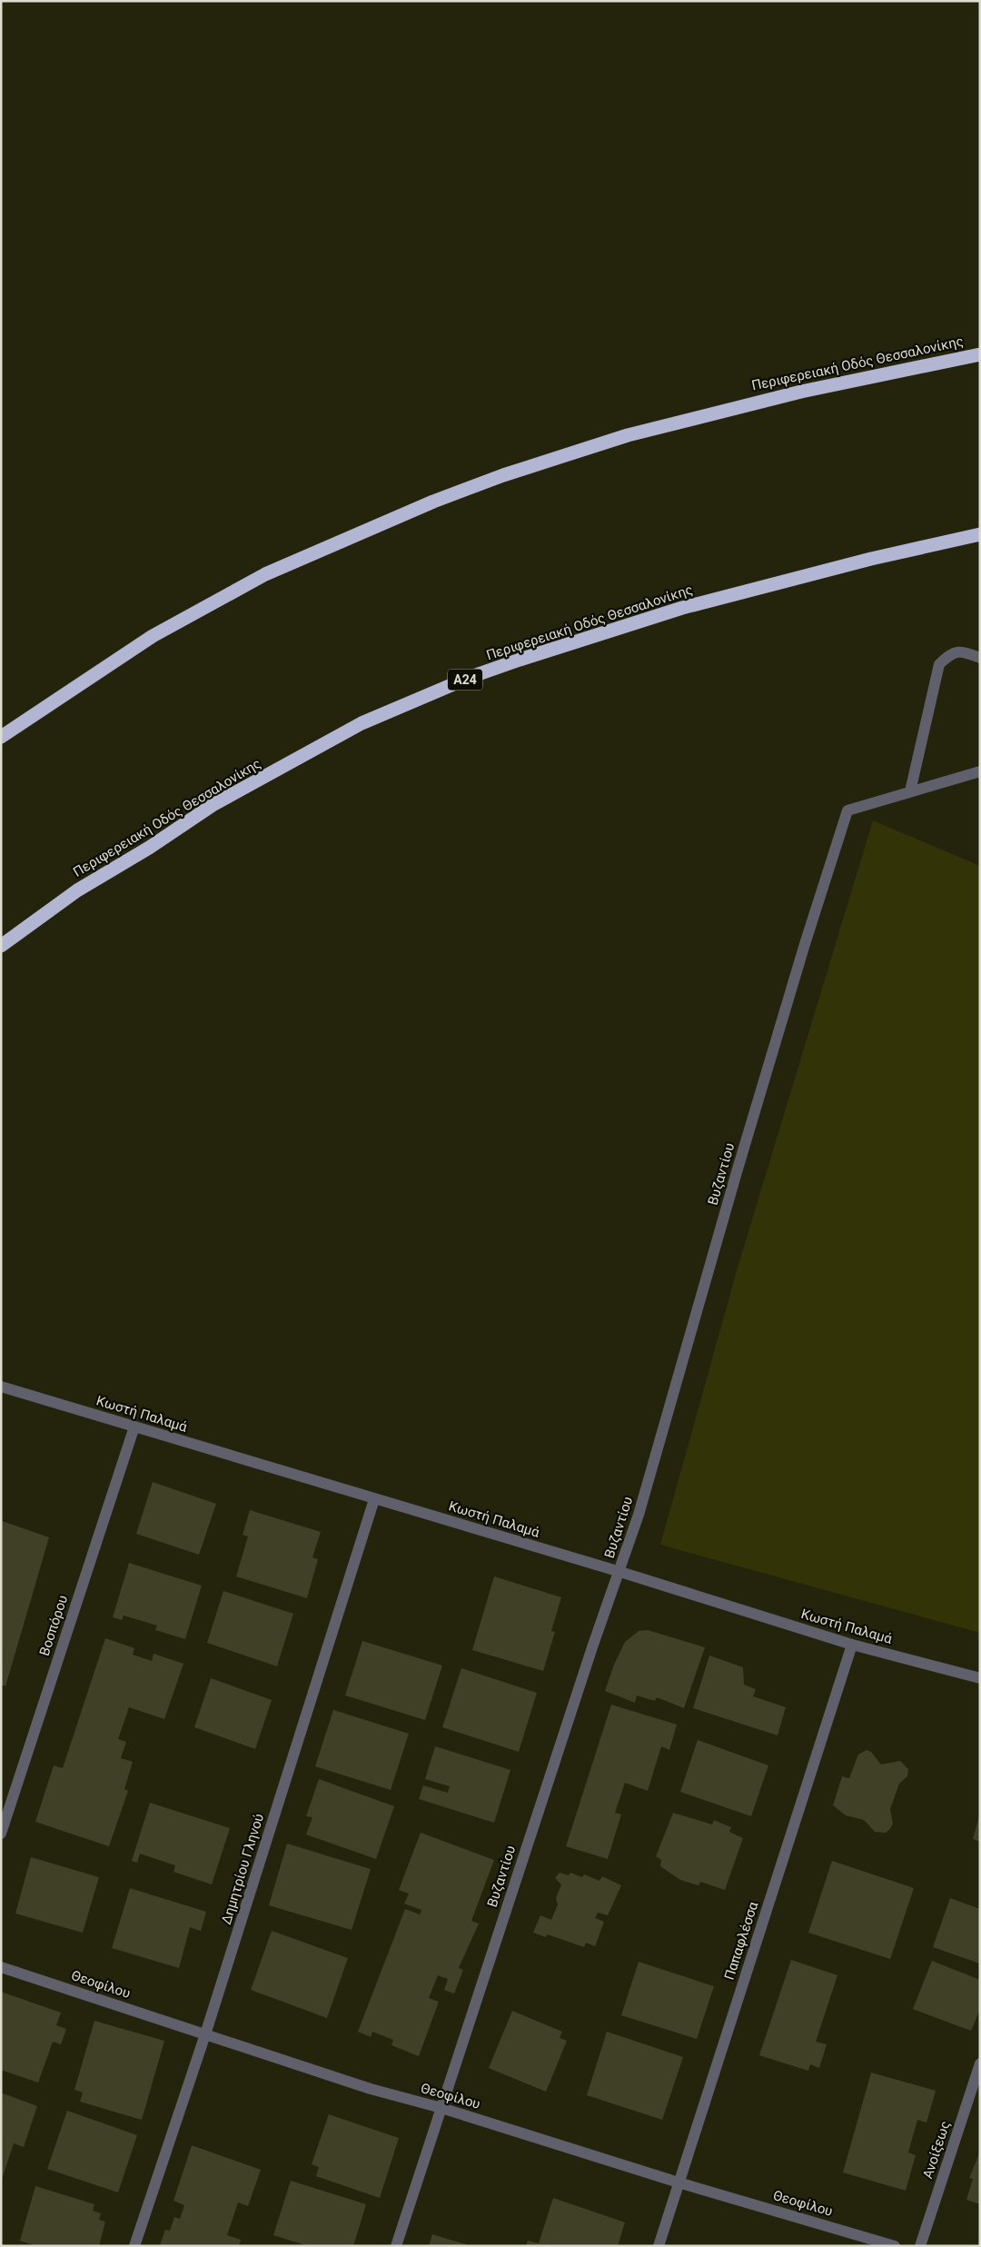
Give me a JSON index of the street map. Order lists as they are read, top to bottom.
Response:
{
  "streets": {
    "highway": ["Περιφερειακή Οδός Θεσσαλονίκης", "Α24"],
    "street": [
      "Βυζαντίου",
      "Κωστή Παλαμά",
      "Βοσπόρου",
      "Δημητρίου Γληνού",
      "Παπαφλέσσα",
      "Θεοφίλου",
      "Ανοίξεως"
    ]
  },
  "crossings": [
    ["Βυζαντίου", "Κωστή Παλαμά"],
    ["Βυζαντίου", "Θεοφίλου"],
    ["Κωστή Παλαμά", "Βοσπόρου"],
    ["Κωστή Παλαμά", "Δημητρίου Γληνού"],
    ["Κωστή Παλαμά", "Παπαφλέσσα"],
    ["Δημητρίου Γληνού", "Θεοφίλου"],
    ["Παπαφλέσσα", "Θεοφίλου"]
  ]
}
